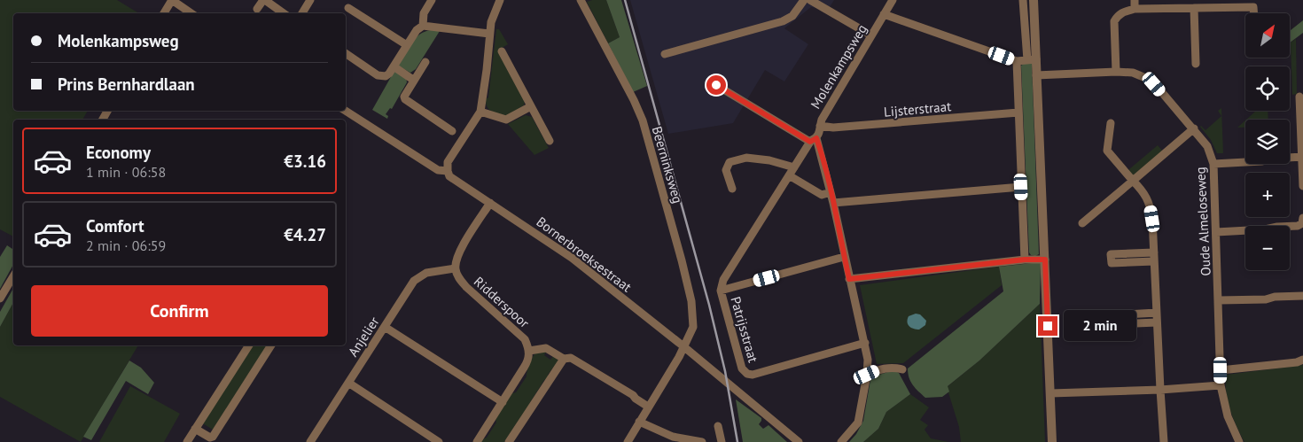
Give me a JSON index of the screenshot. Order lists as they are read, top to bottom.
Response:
{
  "streets": {
    "street": [
      "Molenkampsweg",
      "Lijsterstraat",
      "Beerninksweg",
      "Oude Almeloseweg",
      "Bornerbroeksestraat",
      "Ridderspoor",
      "Patrijsstraat",
      "Anjelier"
    ]
  },
  "crossings": [
    ["Molenkampsweg", "Lijsterstraat"],
    ["Molenkampsweg", "Patrijsstraat"],
    ["Beerninksweg", "Bornerbroeksestraat"],
    ["Ridderspoor", "Anjelier"]
  ],
  "north": "top right",
  "page": {
    "map_buttons": ["+", "−"],
    "banner": ["Molenkampsweg", "Prins Bernhardlaan"],
    "list": [
      {
        "name": "Economy",
        "note": "1 min · 06:58",
        "value": "€3.16"
      },
      {
        "name": "Comfort",
        "note": "2 min · 06:59",
        "value": "€4.27"
      }
    ],
    "buttons": "Confirm",
    "bubble": "2 min"
  }
}
